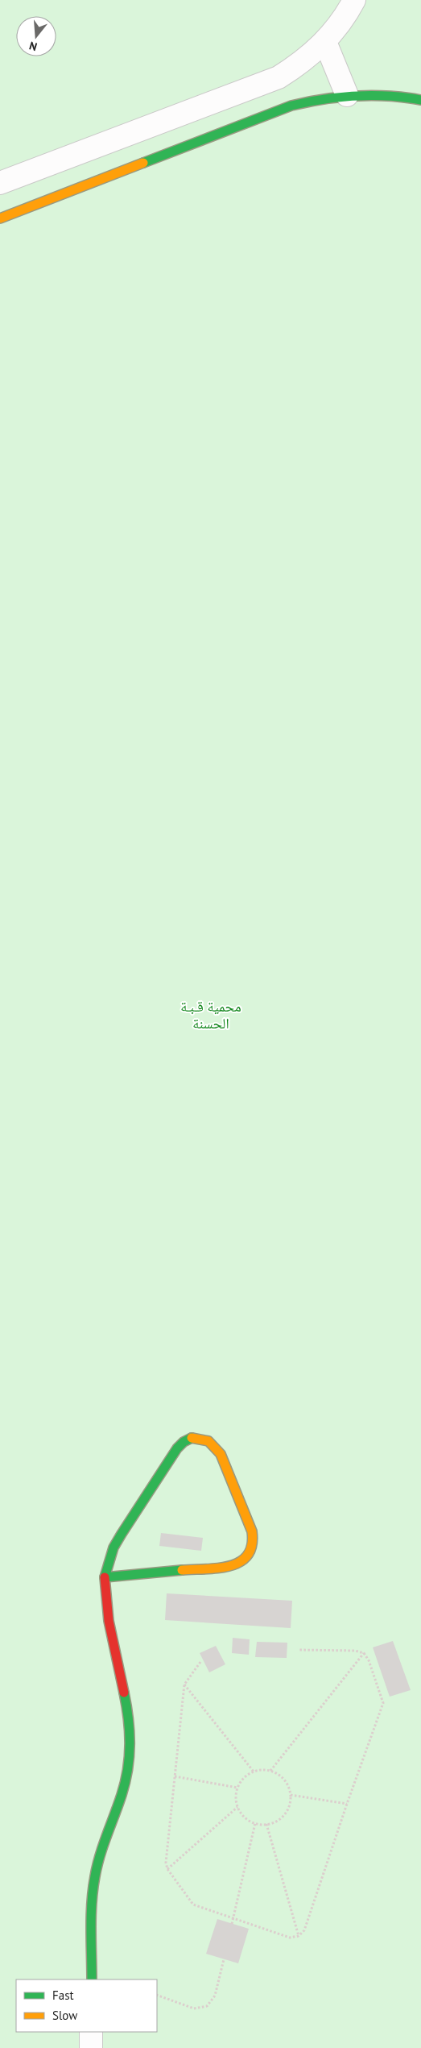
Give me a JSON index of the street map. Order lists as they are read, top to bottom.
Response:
{
  "parks": ["محمية قـبـة الحسنة"],
  "legend": ["Fast", "Slow"],
  "north": "bottom"
}
